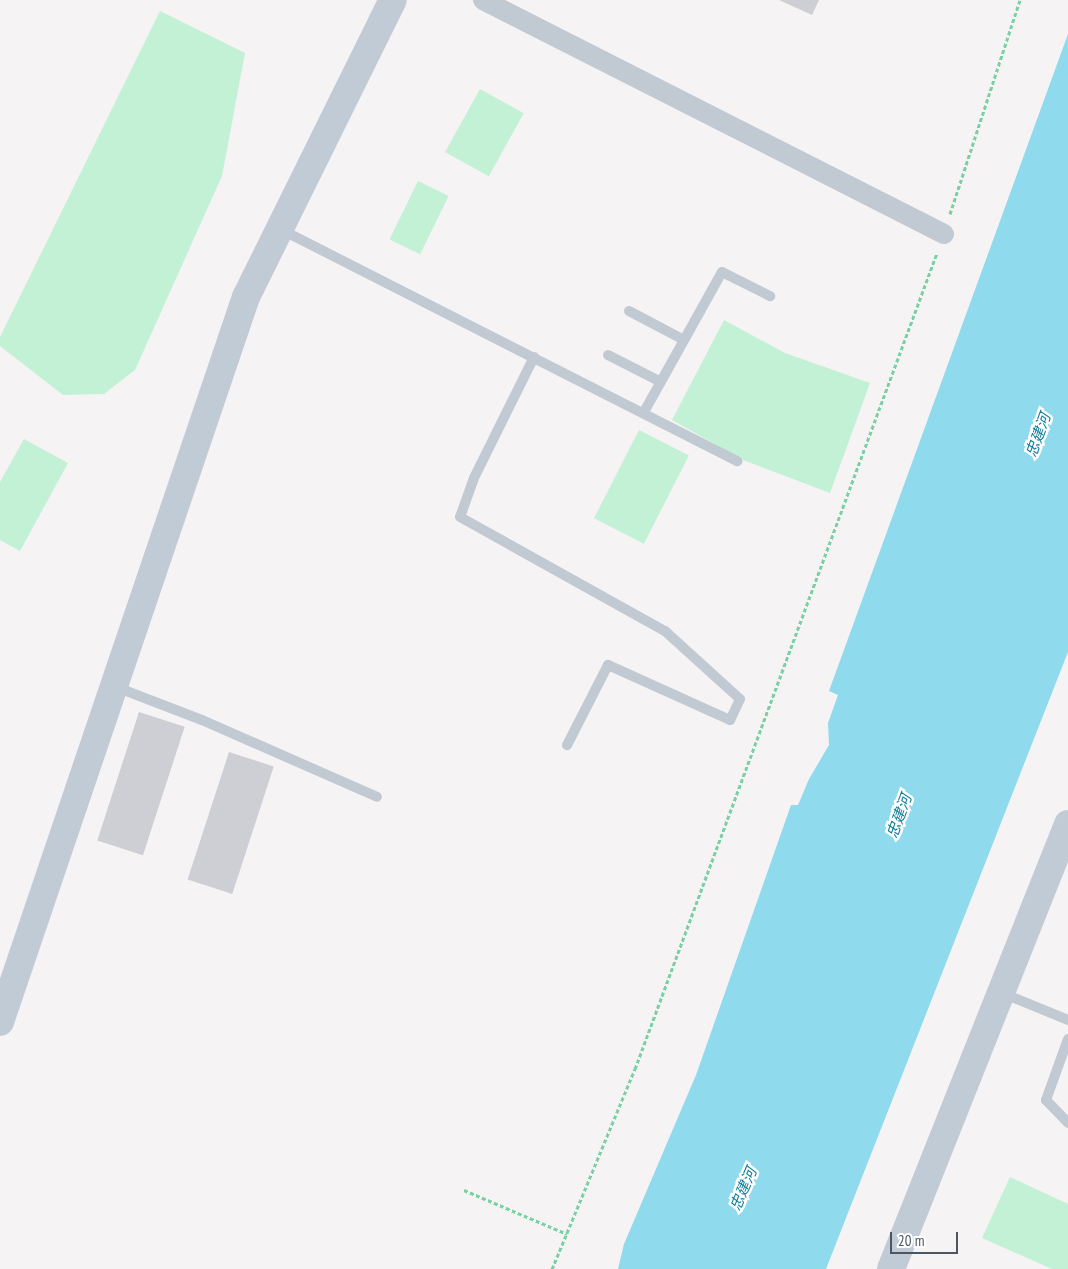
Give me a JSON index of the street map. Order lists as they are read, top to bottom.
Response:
{
  "water": ["忠建河"],
  "scale_bar": "20 m"
}
